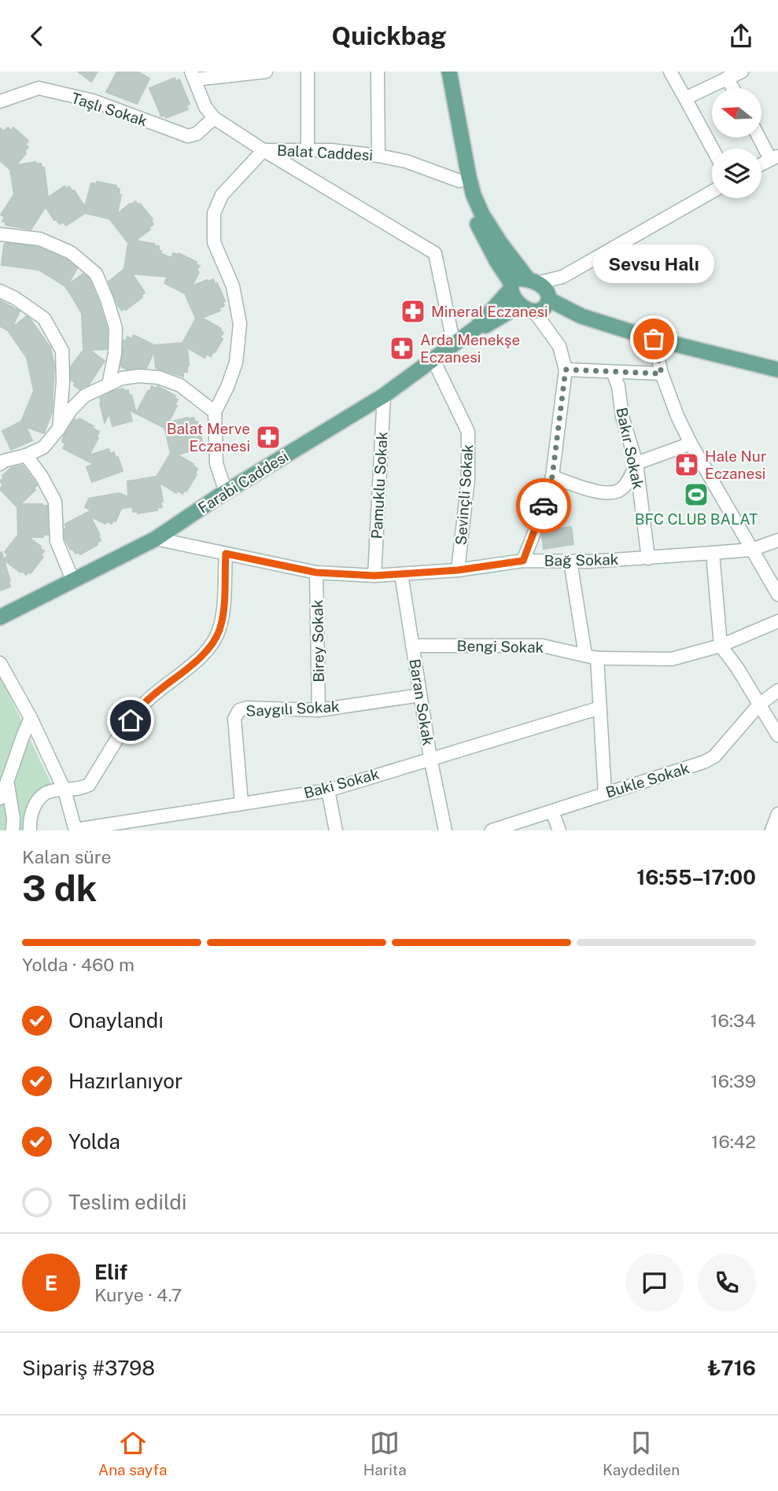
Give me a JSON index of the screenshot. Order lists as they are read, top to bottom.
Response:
{
  "streets": {
    "main road": ["Farabi Caddesi"],
    "street": [
      "Taşlı Sokak",
      "Balat Caddesi",
      "Bakır Sokak",
      "Pamuklu Sokak",
      "Sevinçli Sokak",
      "Bağ Sokak",
      "Birey Sokak",
      "Bengi Sokak",
      "Baran Sokak",
      "Saygılı Sokak",
      "Bukle Sokak",
      "Baki Sokak"
    ]
  },
  "crossings": [
    ["Taşlı Sokak", "Balat Caddesi"],
    ["Bakır Sokak", "Bağ Sokak"],
    ["Farabi Caddesi", "Pamuklu Sokak"],
    ["Farabi Caddesi", "Sevinçli Sokak"],
    ["Farabi Caddesi", "Bağ Sokak"],
    ["Pamuklu Sokak", "Bağ Sokak"],
    ["Sevinçli Sokak", "Bağ Sokak"],
    ["Bağ Sokak", "Birey Sokak"],
    ["Bağ Sokak", "Baran Sokak"],
    ["Birey Sokak", "Saygılı Sokak"],
    ["Bengi Sokak", "Baran Sokak"],
    ["Baran Sokak", "Saygılı Sokak"],
    ["Baran Sokak", "Baki Sokak"],
    ["Saygılı Sokak", "Baki Sokak"]
  ],
  "places": {
    "pharmacy": [
      "Mineral Eczanesi",
      "Arda Menekşe Eczanesi",
      "Balat Merve Eczanesi",
      "Hale Nur Eczanesi"
    ],
    "other": ["Sevsu Halı"],
    "sports": ["BFC CLUB BALAT"]
  },
  "north": "left",
  "page": {
    "header": "Quickbag",
    "bubble": "Sevsu Halı",
    "heading": ["3 dk", "Kalan süre", "16:55–17:00"],
    "panel": [
      "Elif",
      "Kurye · 4.7",
      "Sipariş #3798",
      "₺716"
    ],
    "bar": "Yolda · 460 m",
    "list": [
      ["Onaylandı", "16:34"],
      ["Hazırlanıyor", "16:39"],
      ["Yolda", "16:42"],
      "Teslim edildi"
    ],
    "round": "E",
    "tabs": ["Ana sayfa", "Harita", "Kaydedilen"]
  }
}
